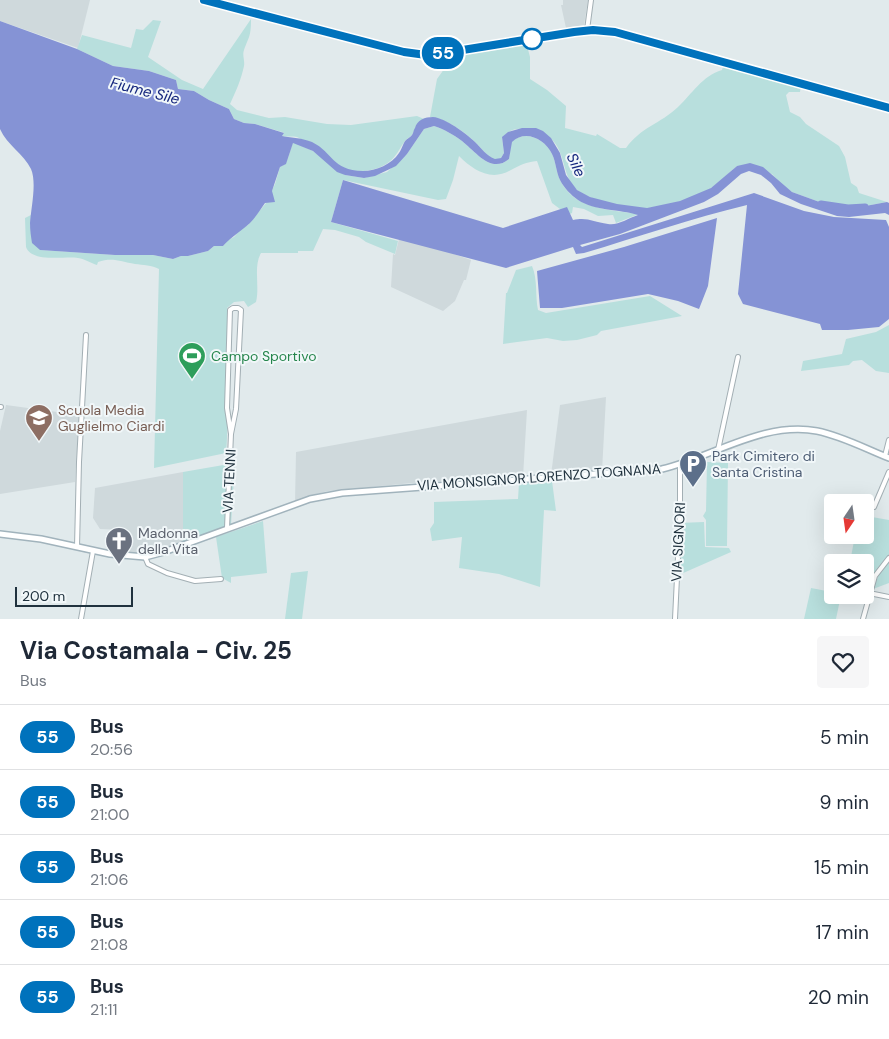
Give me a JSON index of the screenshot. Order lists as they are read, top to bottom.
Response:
{
  "streets": {
    "street": ["VIA MONSIGNOR LORENZO TOGNANA", "VIA TENNI", "VIA SIGNORI"]
  },
  "crossings": [
    ["VIA MONSIGNOR LORENZO TOGNANA", "VIA TENNI"],
    ["VIA MONSIGNOR LORENZO TOGNANA", "VIA SIGNORI"]
  ],
  "water": ["Fiume Sile", "Sile"],
  "places": {
    "sports": ["Campo Sportivo"],
    "school or university": ["Scuola Media Guglielmo Ciardi"],
    "parking": ["Park Cimitero di Santa Cristina"],
    "church": ["Madonna della Vita"]
  },
  "lines": ["bus line 55"],
  "scale_bar": "200 m",
  "north": "bottom",
  "page": {
    "on_map": "55",
    "scale": "200 m",
    "heading": ["Via Costamala - Civ. 25", "Bus"],
    "list": [
      {
        "mark": "55",
        "name": "Bus",
        "note": "20:56",
        "value": "5 min"
      },
      {
        "mark": "55",
        "name": "Bus",
        "note": "21:00",
        "value": "9 min"
      },
      {
        "mark": "55",
        "name": "Bus",
        "note": "21:06",
        "value": "15 min"
      },
      {
        "mark": "55",
        "name": "Bus",
        "note": "21:08",
        "value": "17 min"
      },
      {
        "mark": "55",
        "name": "Bus",
        "note": "21:11",
        "value": "20 min"
      }
    ]
  }
}
